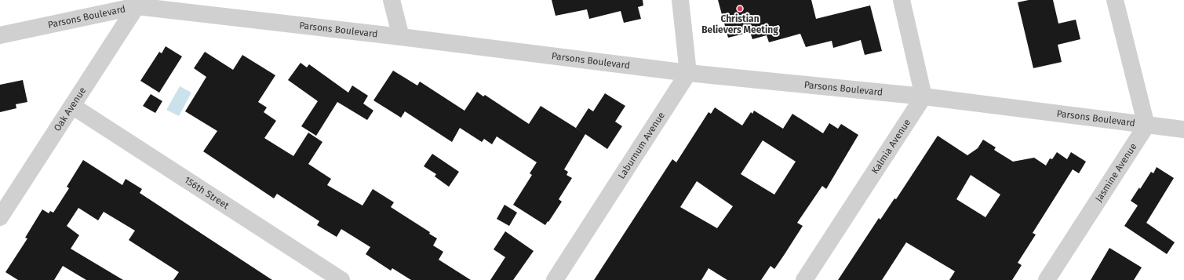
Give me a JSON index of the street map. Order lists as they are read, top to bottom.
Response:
{
  "streets": {
    "street": [
      "Parsons Boulevard",
      "Oak Avenue",
      "Laburnum Avenue",
      "Kalmia Avenue",
      "Jasmine Avenue",
      "156th Street"
    ]
  },
  "crossings": [
    ["Parsons Boulevard", "Oak Avenue"],
    ["Parsons Boulevard", "Laburnum Avenue"],
    ["Parsons Boulevard", "Kalmia Avenue"],
    ["Parsons Boulevard", "Jasmine Avenue"],
    ["Oak Avenue", "156th Street"]
  ],
  "places": ["Christian Believers Meeting"]
}
